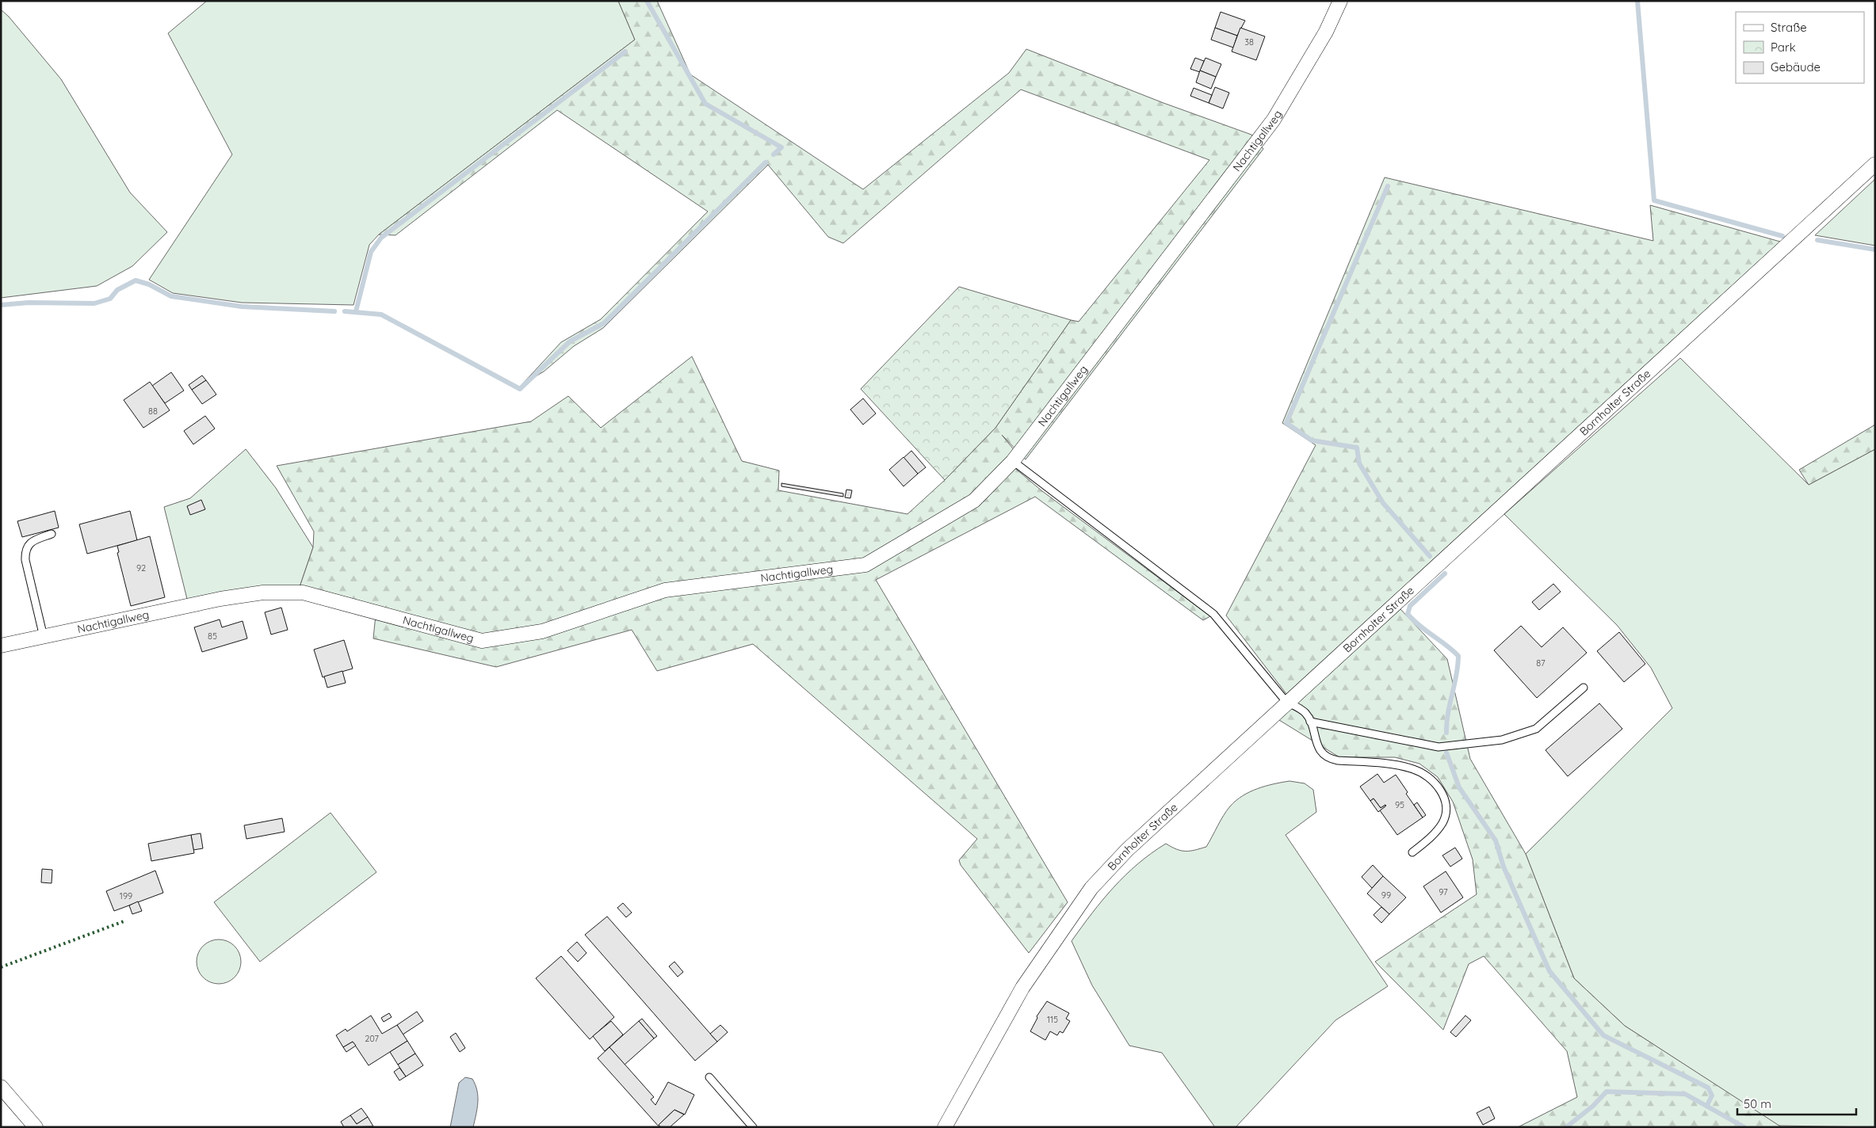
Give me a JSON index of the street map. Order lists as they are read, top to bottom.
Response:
{
  "streets": {
    "street": ["Nachtigallweg", "Bornholter Straße"]
  },
  "house_numbers": [
    "38",
    "88",
    "92",
    "85",
    "87",
    "95",
    "97",
    "99",
    "199",
    "115",
    "207"
  ],
  "legend": ["Straße", "Park", "Gebäude"],
  "scale_bar": "50 m"
}
